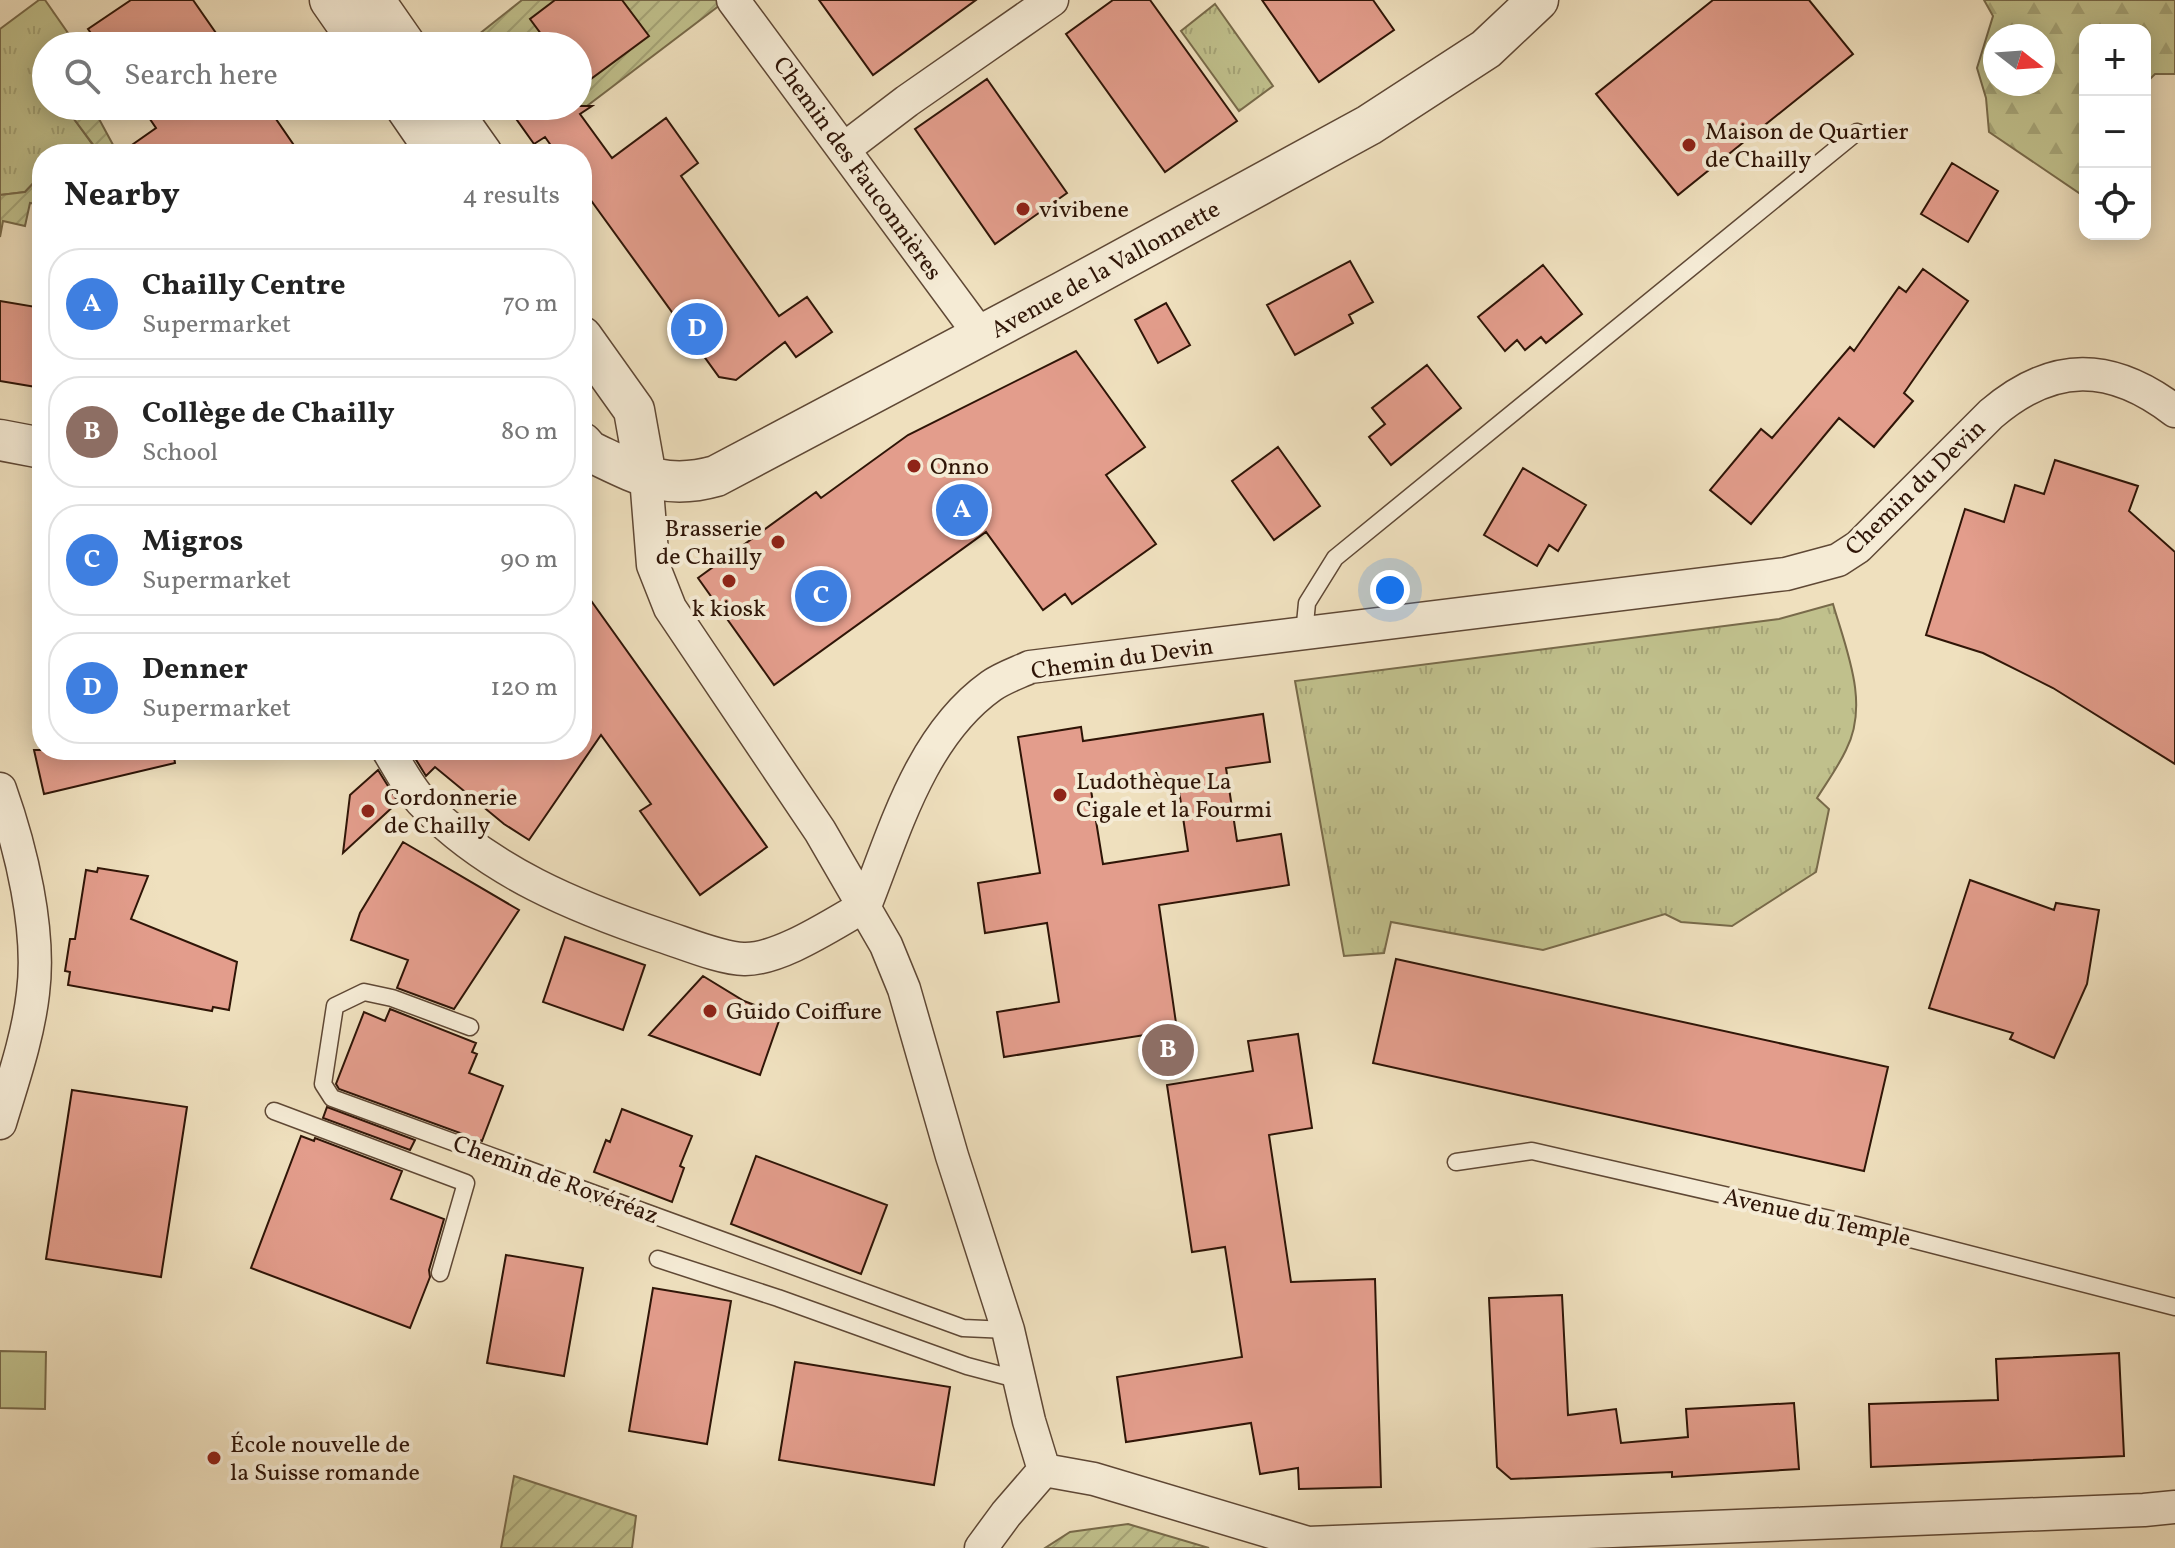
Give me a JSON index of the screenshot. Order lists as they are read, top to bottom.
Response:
{
  "streets": {
    "street": ["Chemin des Fauconnières", "Avenue de la Vallonnette", "Chemin du Devin"],
    "lane": ["Chemin de Rovéréaz", "Avenue du Temple"]
  },
  "crossings": [
    ["Chemin des Fauconnières", "Avenue de la Vallonnette"]
  ],
  "places": [
    "Maison de Quartier de Chailly",
    "vivibene",
    "Onno",
    "Brasserie de Chailly",
    "k kiosk",
    "Ludothèque La Cigale et la Fourmi",
    "Cordonnerie de Chailly",
    "Guido Coiffure",
    "École nouvelle de la Suisse romande"
  ],
  "north": "right",
  "page": {
    "map_buttons": ["+", "−"],
    "search": "Search here",
    "heading": ["Nearby", "4 results"],
    "list": [
      {
        "mark": "A",
        "name": "Chailly Centre",
        "note": "Supermarket",
        "value": "70 m"
      },
      {
        "mark": "B",
        "name": "Collège de Chailly",
        "note": "School",
        "value": "80 m"
      },
      {
        "mark": "C",
        "name": "Migros",
        "note": "Supermarket",
        "value": "90 m"
      },
      {
        "mark": "D",
        "name": "Denner",
        "note": "Supermarket",
        "value": "120 m"
      }
    ],
    "pins": [
      "D",
      "A",
      "C",
      "B"
    ]
  }
}
